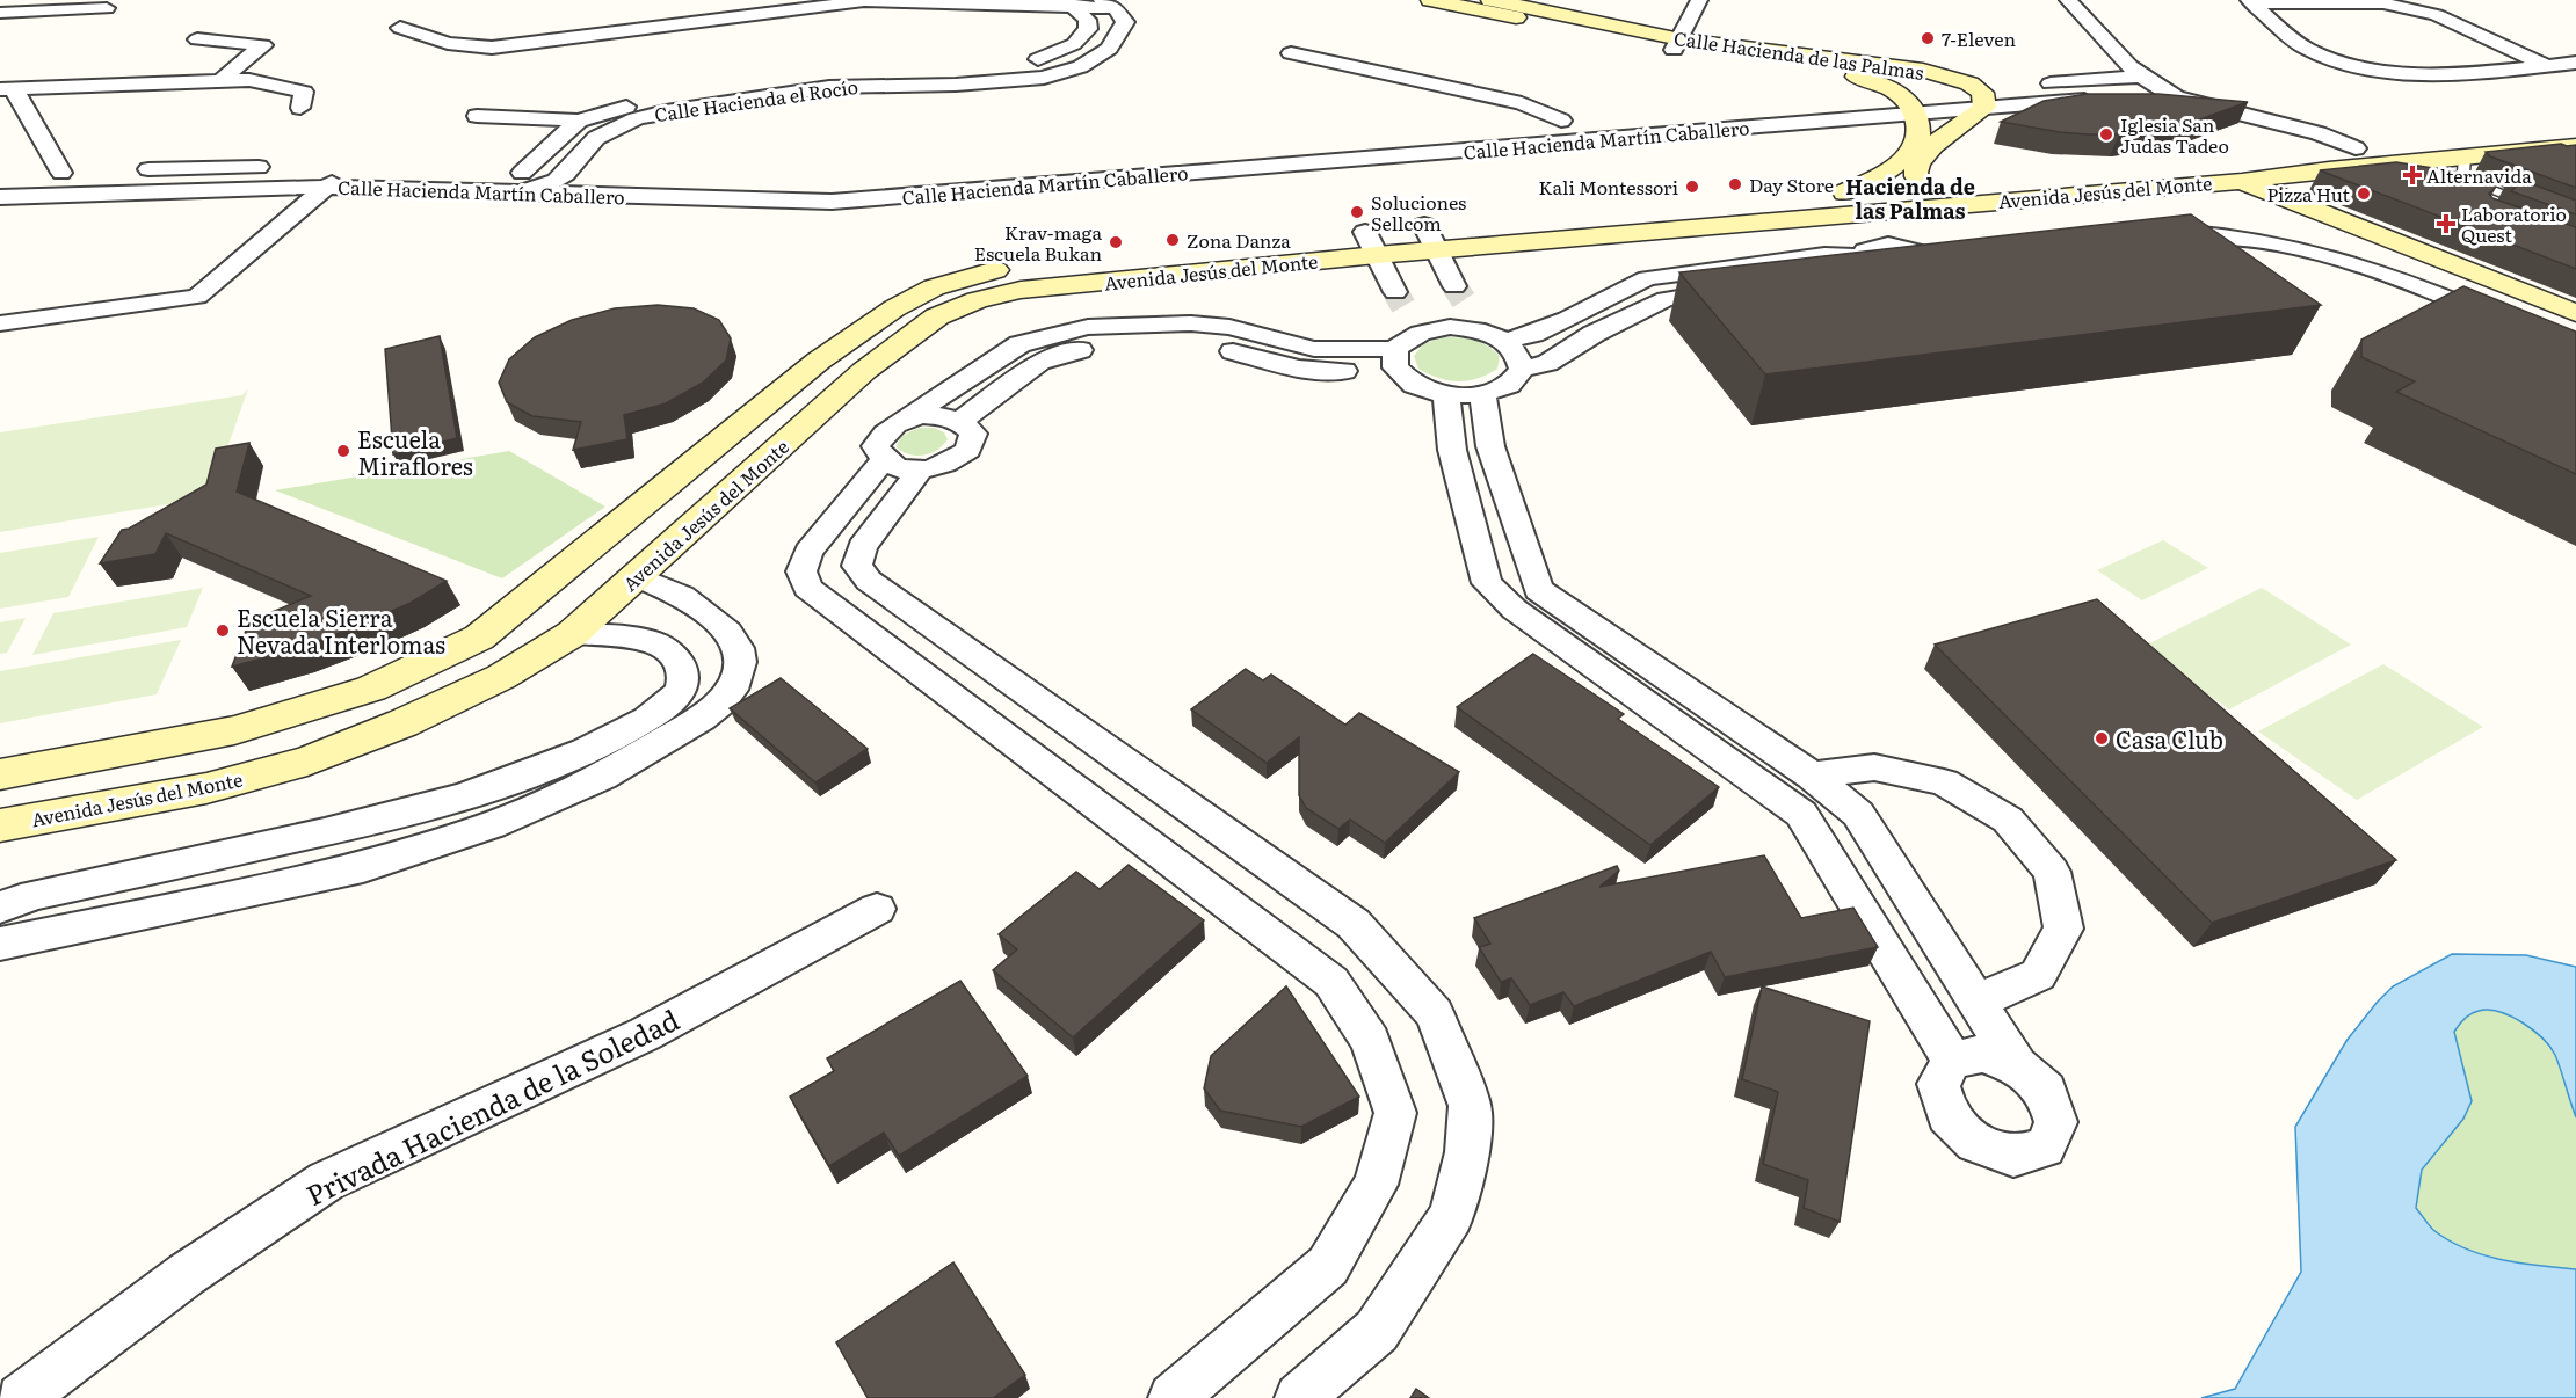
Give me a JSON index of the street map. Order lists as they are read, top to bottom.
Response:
{
  "streets": {
    "main road": ["Calle Hacienda de las Palmas", "Avenida Jesús del Monte"],
    "street": ["Calle Hacienda el Rocío", "Calle Hacienda Martín Caballero", "Privada Hacienda de la Soledad"]
  },
  "crossings": [
    ["Calle Hacienda de las Palmas", "Calle Hacienda Martín Caballero"],
    ["Calle Hacienda de las Palmas", "Avenida Jesús del Monte"],
    ["Calle Hacienda el Rocío", "Calle Hacienda Martín Caballero"]
  ],
  "districts": ["Hacienda de las Palmas"],
  "places": {
    "other": [
      "7-Eleven",
      "Iglesia San Judas Tadeo",
      "Day Store",
      "Kali Montessori",
      "Pizza Hut",
      "Soluciones Sellcom",
      "Zona Danza",
      "Krav-maga Escuela Bukan",
      "Escuela Miraflores",
      "Escuela Sierra Nevada Interlomas",
      "Casa Club"
    ],
    "health": ["Alternavida", "Laboratorio Quest"]
  }
}
